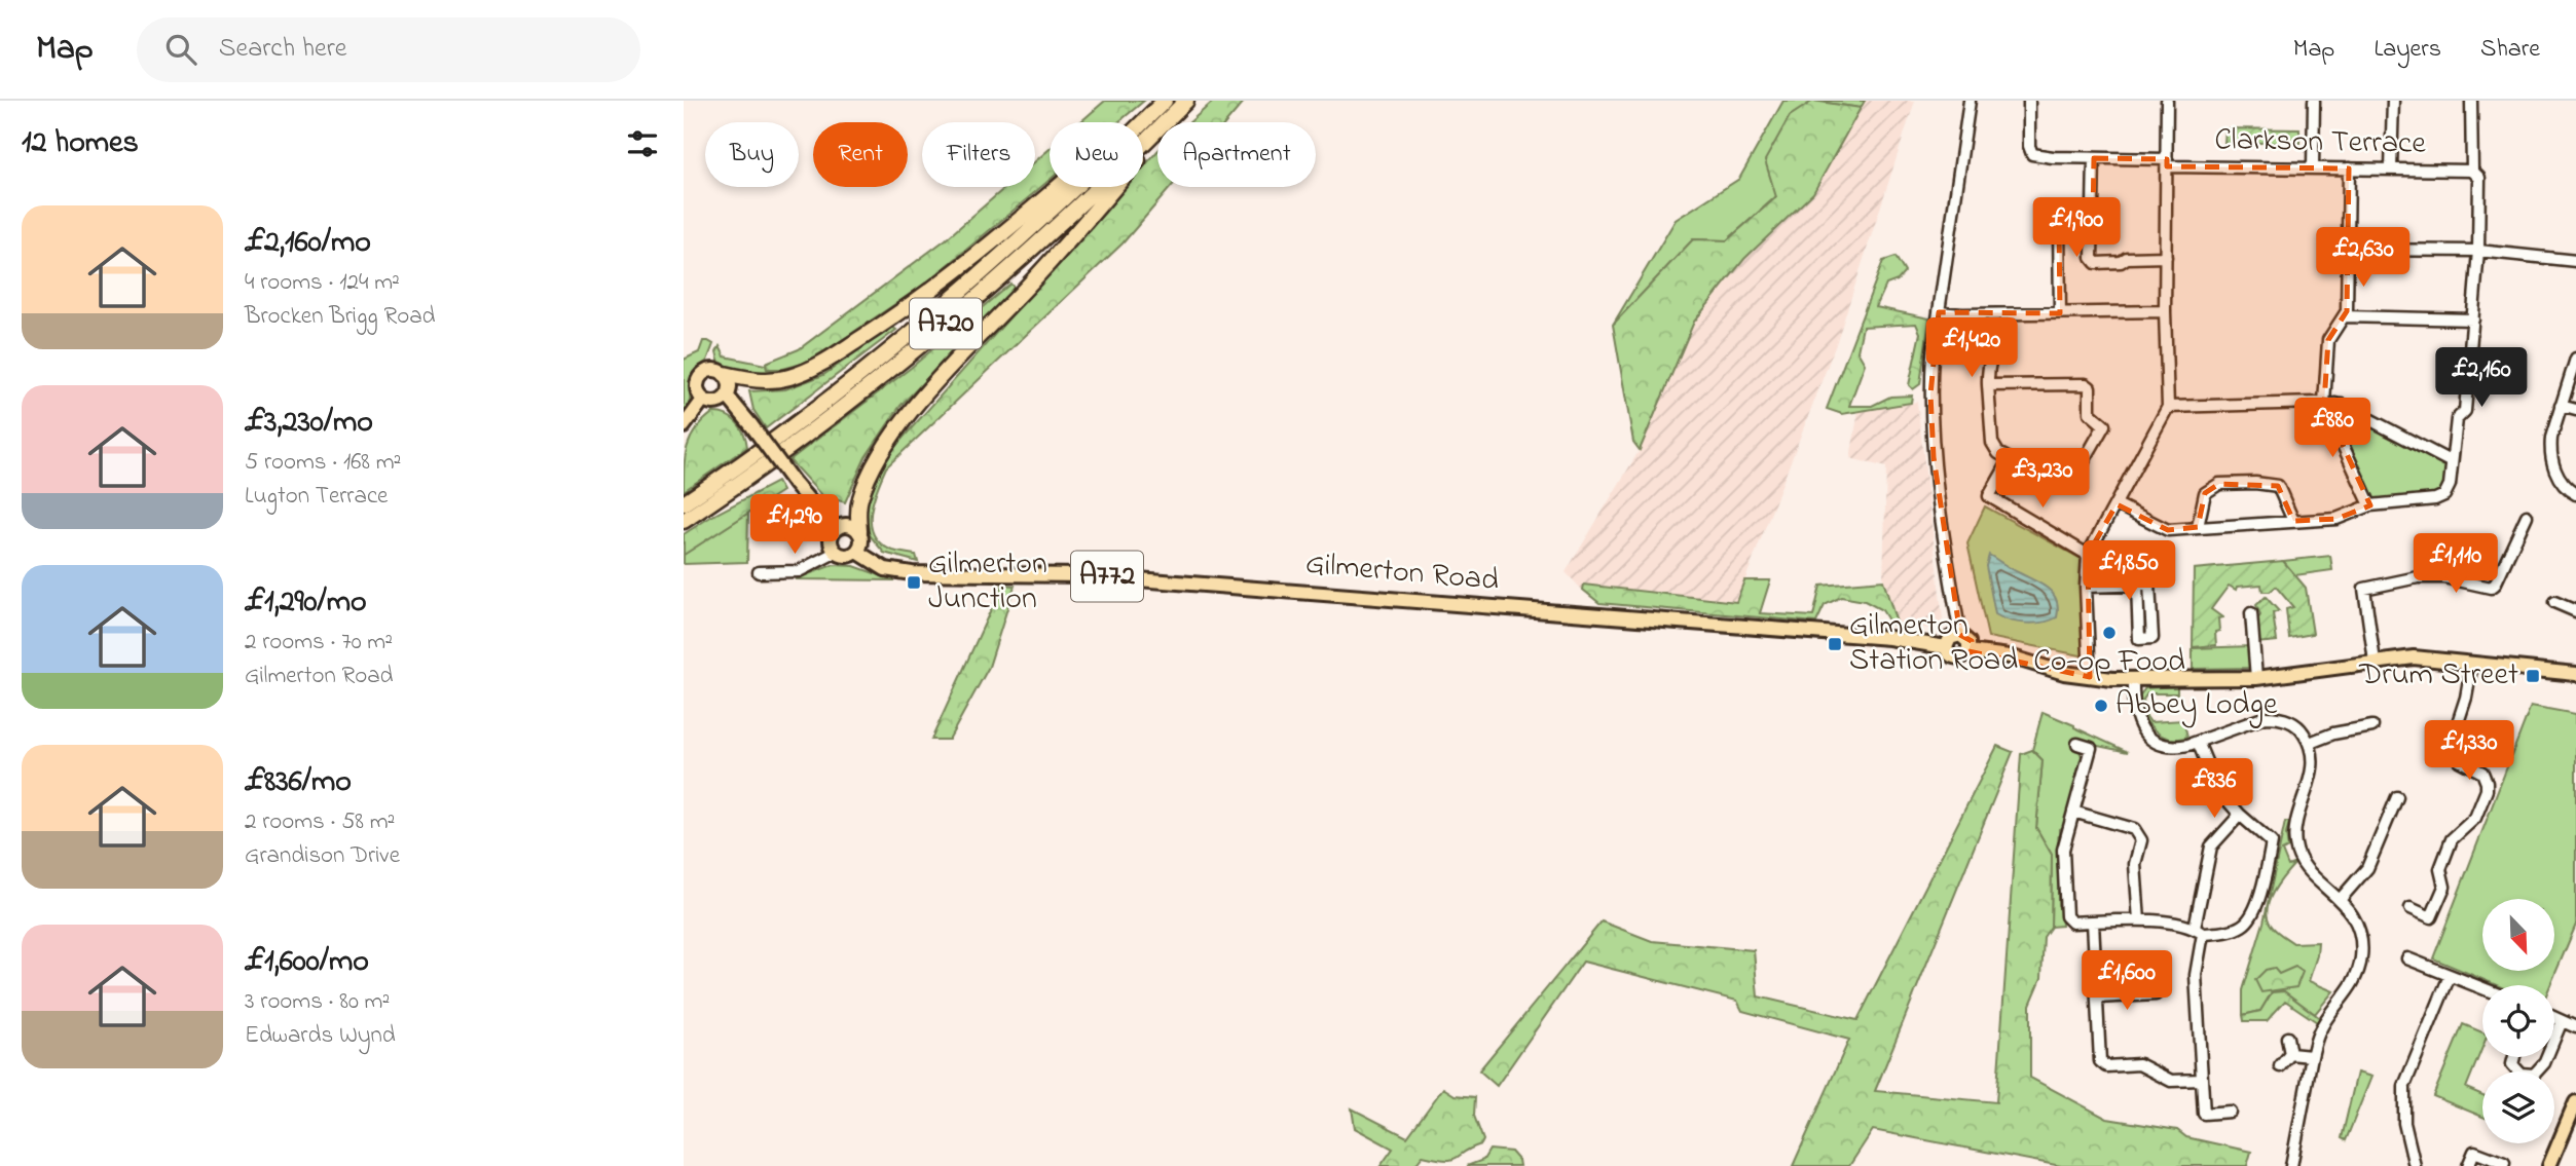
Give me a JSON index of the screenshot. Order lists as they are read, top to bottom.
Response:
{
  "streets": {
    "highway": ["A720"],
    "main road": ["Gilmerton Road", "A772"],
    "street": ["Clarkson Terrace"]
  },
  "crossings": [
    ["Gilmerton Road", "A772"]
  ],
  "places": {
    "transit": ["Gilmerton Junction", "Gilmerton Station Road", "Drum Street"],
    "other": ["Co-op Food", "Abbey Lodge"]
  },
  "north": "bottom right",
  "page": {
    "header": "Map",
    "search": "Search here",
    "nav": ["Map", "Layers", "Share"],
    "heading": "12 homes",
    "chip": [
      "Buy",
      "Rent",
      "Filters",
      "New",
      "Apartment"
    ],
    "list": [
      {
        "name": "£2,160/mo",
        "note": "4 rooms · 124 m² · Brocken Brigg Road"
      },
      {
        "name": "£3,230/mo",
        "note": "5 rooms · 168 m² · Lugton Terrace"
      },
      {
        "name": "£1,290/mo",
        "note": "2 rooms · 70 m² · Gilmerton Road"
      },
      {
        "name": "£836/mo",
        "note": "2 rooms · 58 m² · Grandison Drive"
      },
      {
        "name": "£1,600/mo",
        "note": "3 rooms · 80 m² · Edwards Wynd"
      }
    ],
    "price": [
      "£1,900",
      "£2,630",
      "£1,420",
      "£2,160",
      "£880",
      "£3,230",
      "£1,290",
      "£1,110",
      "£1,850",
      "£1,330",
      "£836",
      "£1,600"
    ]
  }
}
